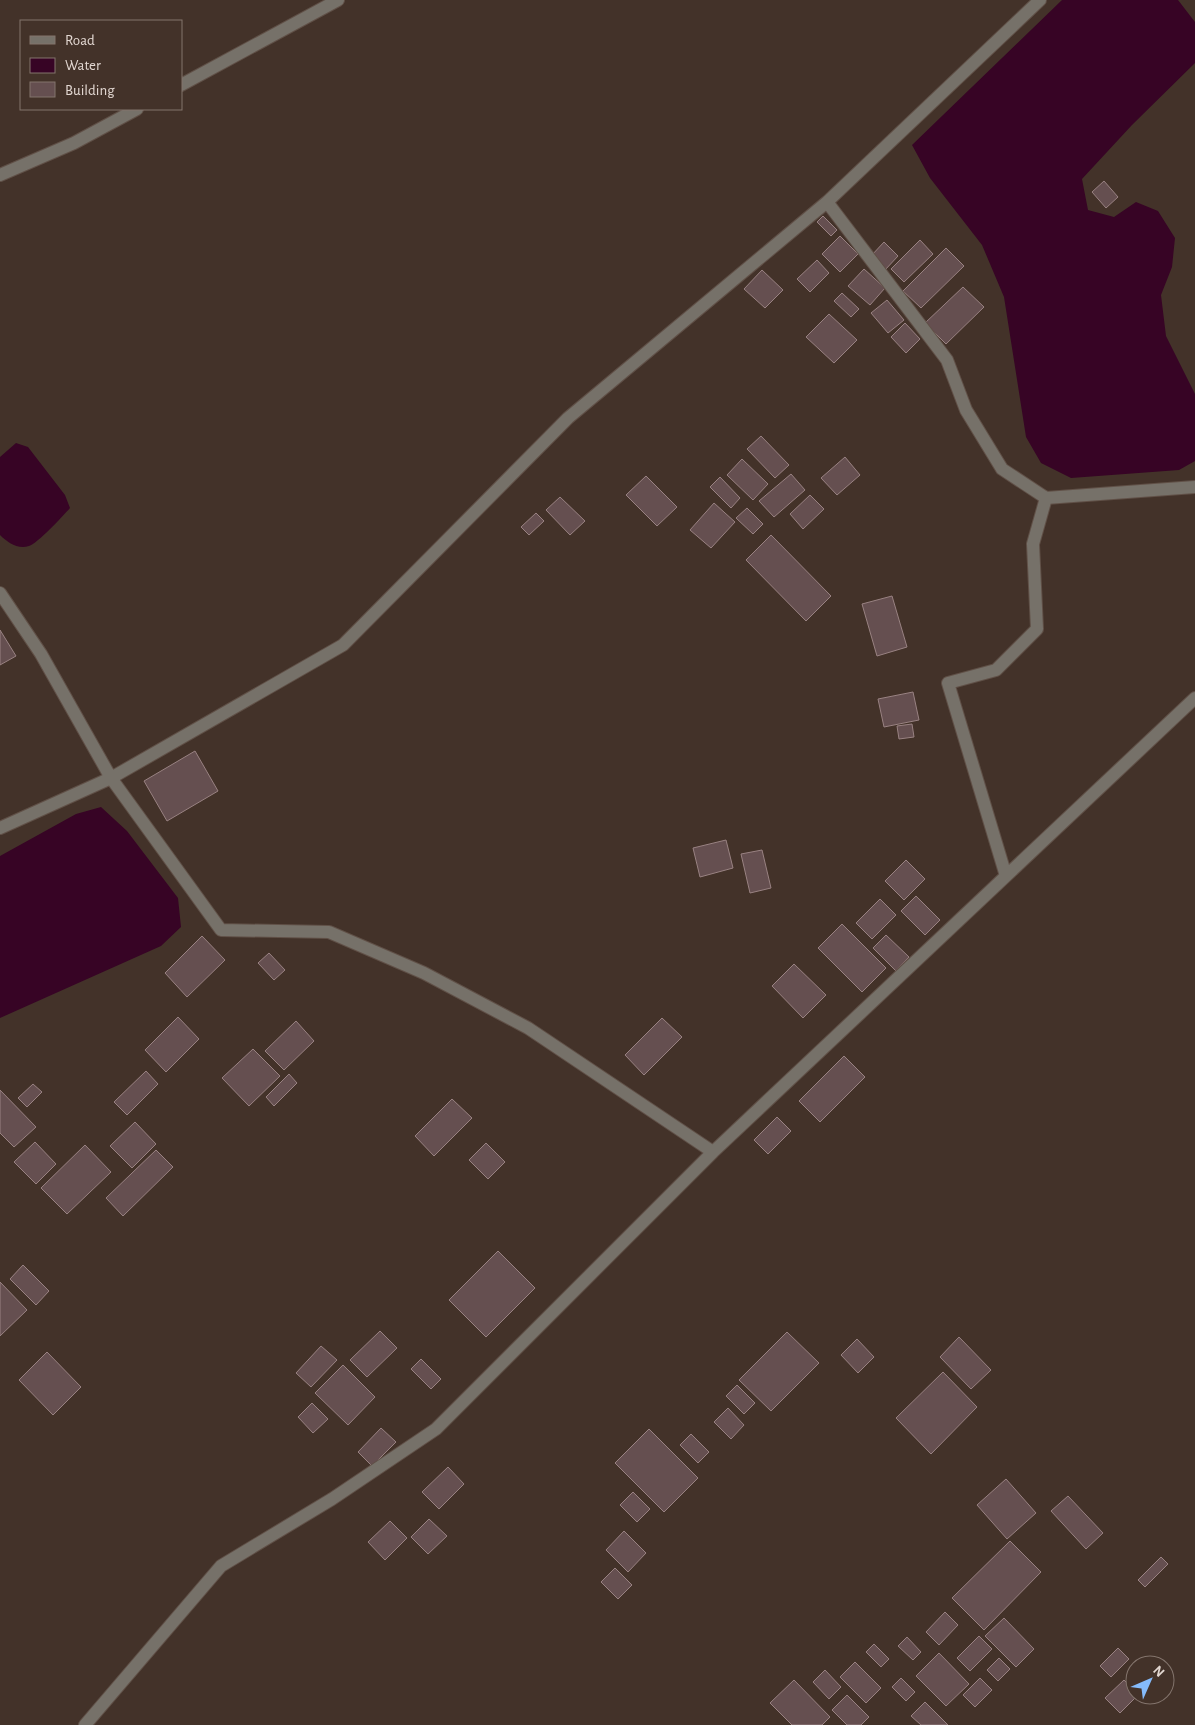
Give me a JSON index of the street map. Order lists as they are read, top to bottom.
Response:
{
  "legend": ["Road", "Water", "Building"],
  "north": "top right"
}
